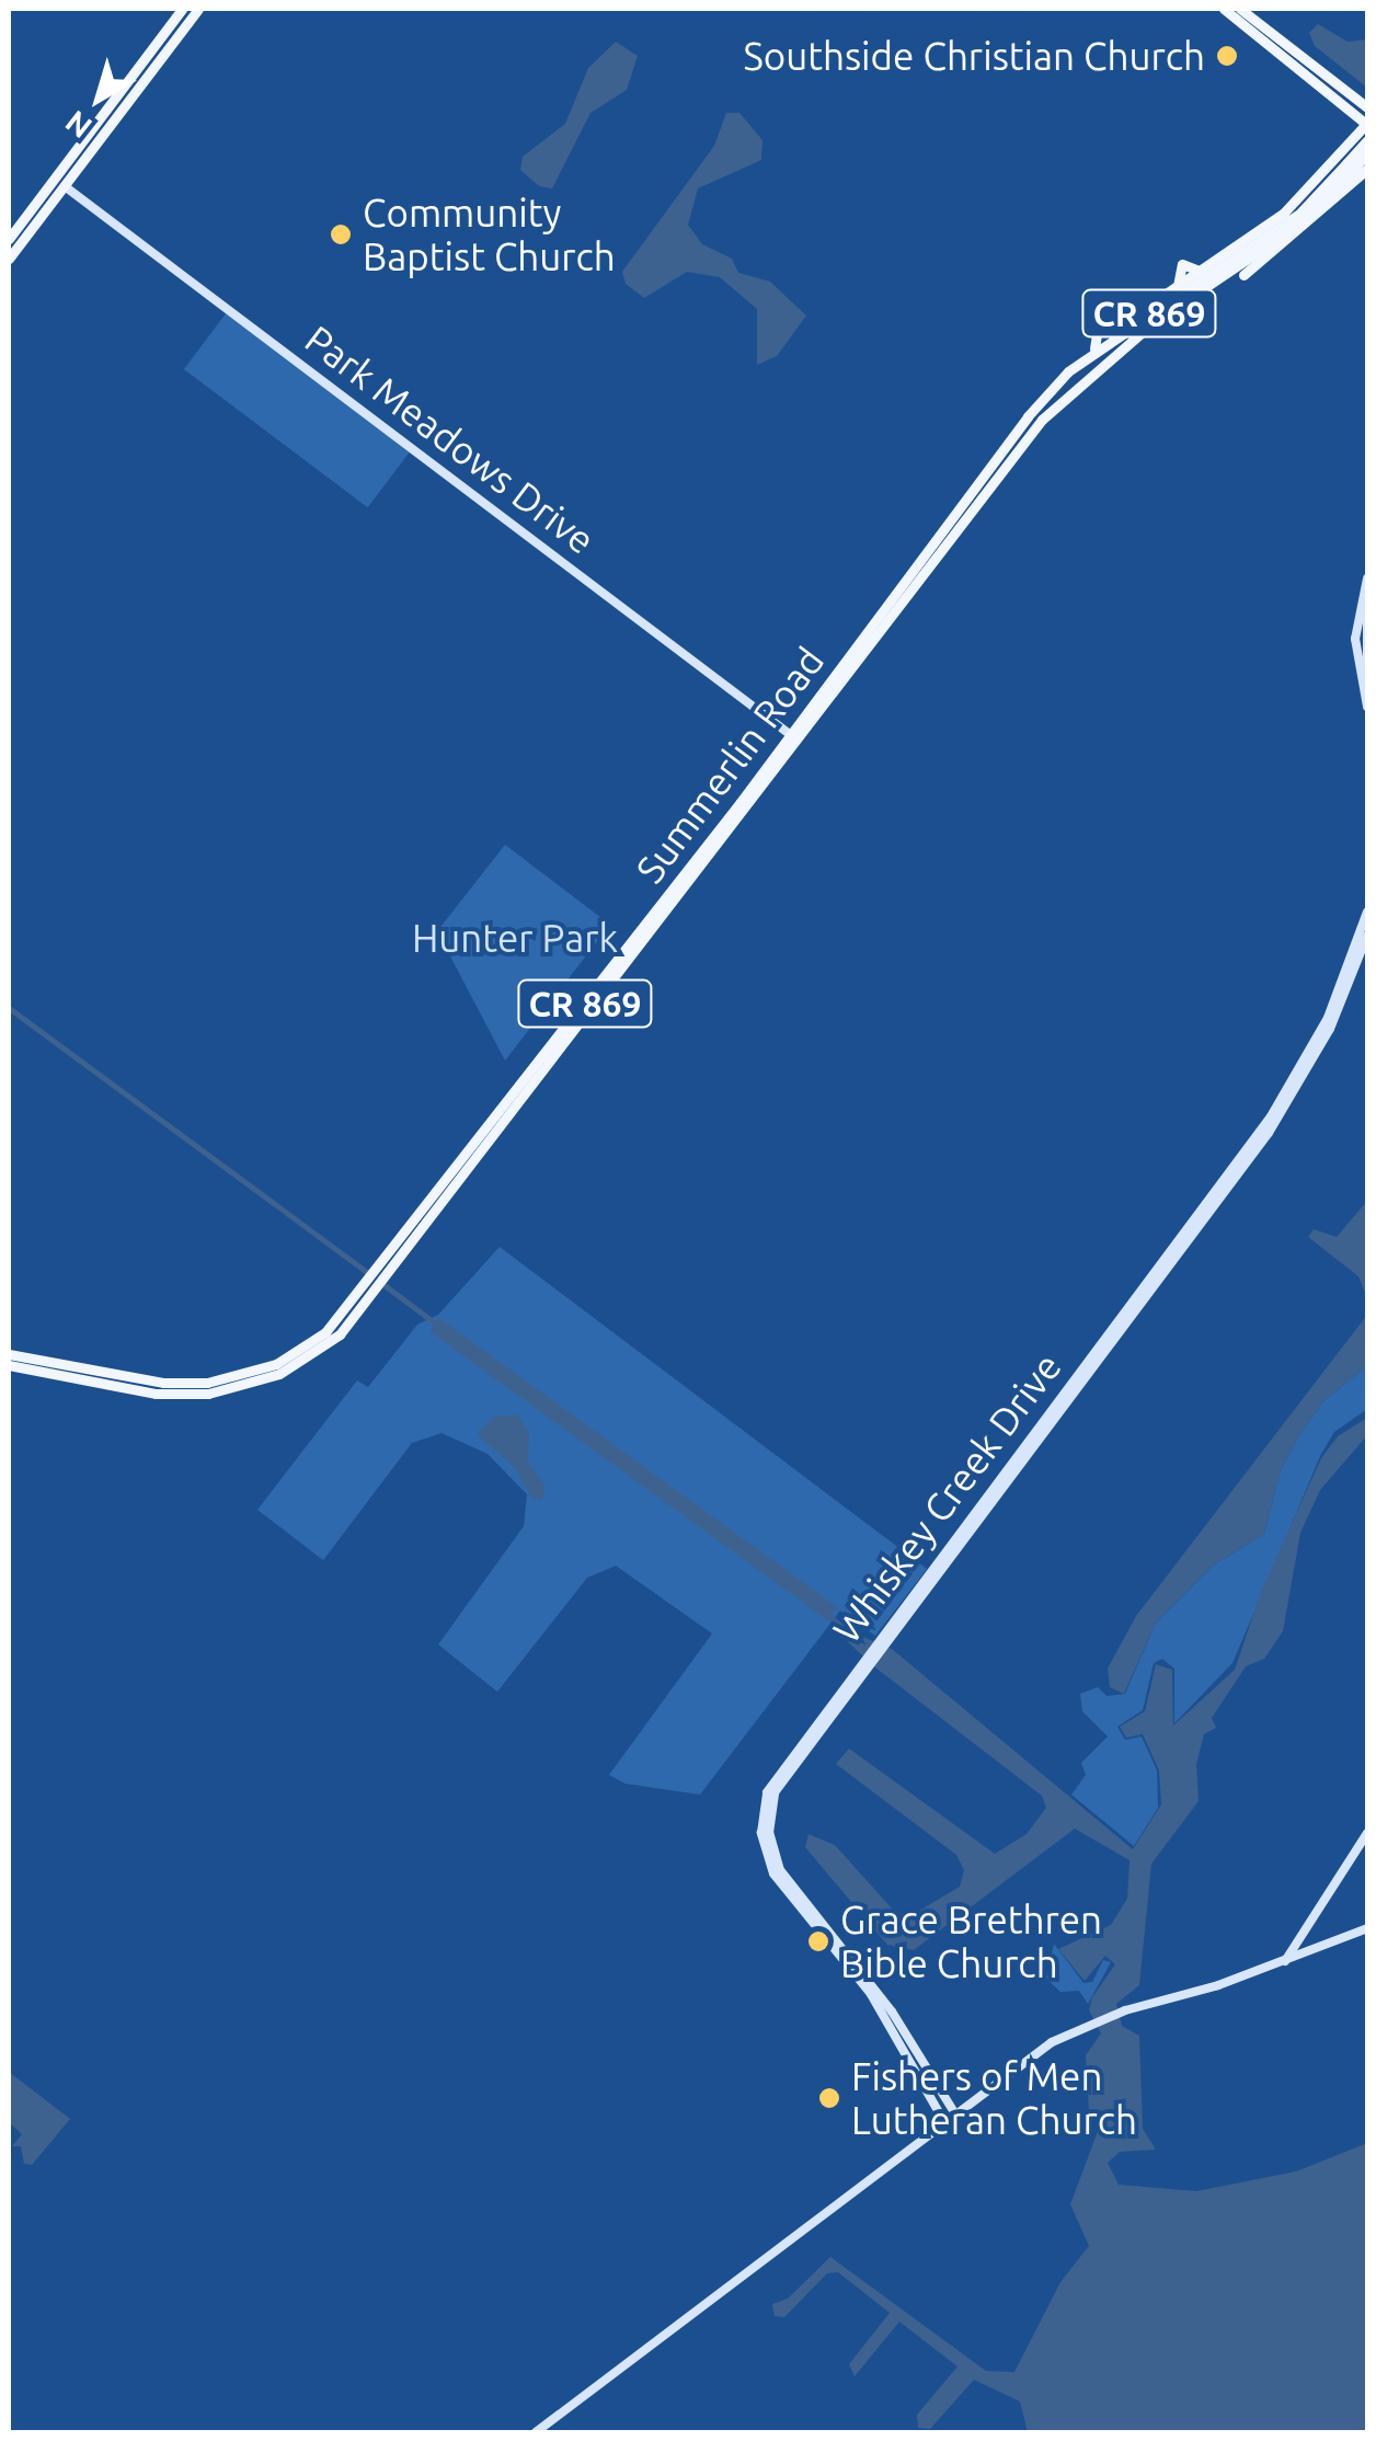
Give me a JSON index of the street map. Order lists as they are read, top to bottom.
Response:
{
  "streets": {
    "main road": ["CR 869", "Summerlin Road"],
    "street": ["Park Meadows Drive", "Whiskey Creek Drive"]
  },
  "crossings": [
    ["Park Meadows Drive", "Summerlin Road"]
  ],
  "parks": ["Hunter Park"],
  "places": [
    "Southside Christian Church",
    "Community Baptist Church",
    "Grace Brethren Bible Church",
    "Fishers of Men Lutheran Church"
  ],
  "north": "bottom left"
}
